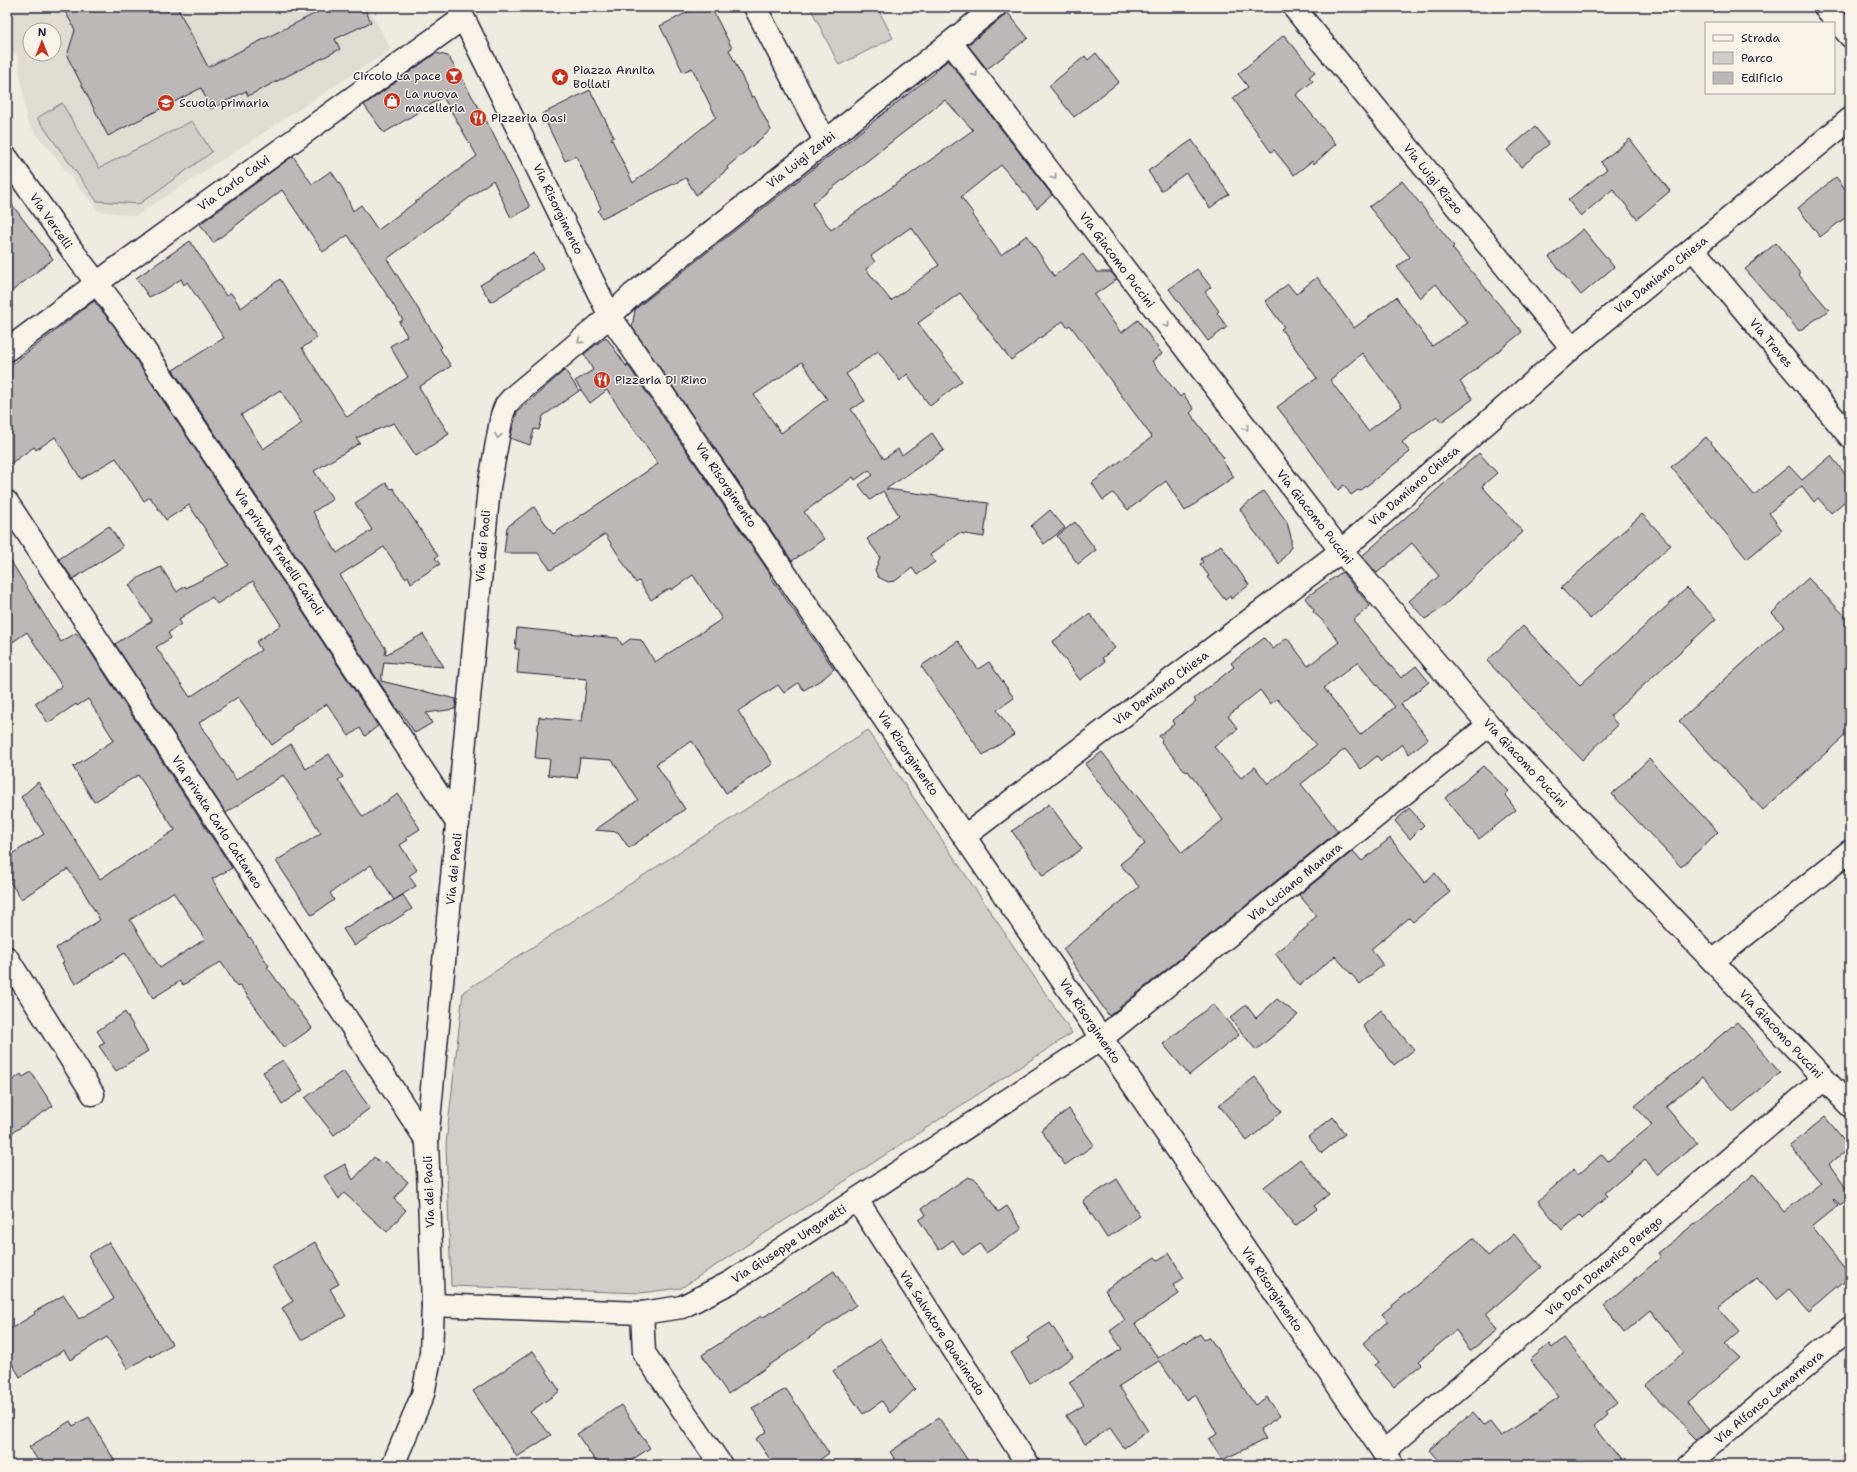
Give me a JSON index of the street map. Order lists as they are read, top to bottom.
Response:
{
  "streets": {
    "street": [
      "Via Luigi Zerbi",
      "Via Luigi Rizzo",
      "Via Carlo Calvi",
      "Via Risorgimento",
      "Via Vercelli",
      "Via Giacomo Puccini",
      "Via Damiano Chiesa",
      "Via Treves",
      "Via dei Paoli",
      "Via privata Fratelli Cairoli",
      "Via privata Carlo Cattaneo",
      "Via Luciano Manara",
      "Via Giuseppe Ungaretti",
      "Via Don Domenico Perego",
      "Via Salvatore Quasimodo",
      "Via Alfonso Lamarmora"
    ]
  },
  "crossings": [
    ["Via Luigi Zerbi", "Via Risorgimento"],
    ["Via Luigi Zerbi", "Via Giacomo Puccini"],
    ["Via Luigi Zerbi", "Via dei Paoli"],
    ["Via Luigi Rizzo", "Via Damiano Chiesa"],
    ["Via Carlo Calvi", "Via Risorgimento"],
    ["Via Carlo Calvi", "Via Vercelli"],
    ["Via Carlo Calvi", "Via privata Fratelli Cairoli"],
    ["Via Risorgimento", "Via Damiano Chiesa"],
    ["Via Risorgimento", "Via dei Paoli"],
    ["Via Risorgimento", "Via Luciano Manara"],
    ["Via Risorgimento", "Via Giuseppe Ungaretti"],
    ["Via Risorgimento", "Via Don Domenico Perego"],
    ["Via Vercelli", "Via privata Fratelli Cairoli"],
    ["Via Giacomo Puccini", "Via Damiano Chiesa"],
    ["Via Giacomo Puccini", "Via Luciano Manara"],
    ["Via Giacomo Puccini", "Via Don Domenico Perego"],
    ["Via Damiano Chiesa", "Via Treves"],
    ["Via dei Paoli", "Via privata Fratelli Cairoli"],
    ["Via dei Paoli", "Via privata Carlo Cattaneo"],
    ["Via dei Paoli", "Via Giuseppe Ungaretti"],
    ["Via Luciano Manara", "Via Giuseppe Ungaretti"],
    ["Via Giuseppe Ungaretti", "Via Salvatore Quasimodo"]
  ],
  "one_way": ["Via Giacomo Puccini", "Via dei Paoli"],
  "places": {
    "bar": ["Circolo La pace"],
    "place": ["Piazza Annita Bollati"],
    "shop": ["La nuova macelleria"],
    "school or university": ["Scuola primaria"],
    "restaurant": ["Pizzeria Oasi", "Pizzeria Di Rino"]
  },
  "legend": ["Strada", "Parco", "Edificio"],
  "north": "top"
}
